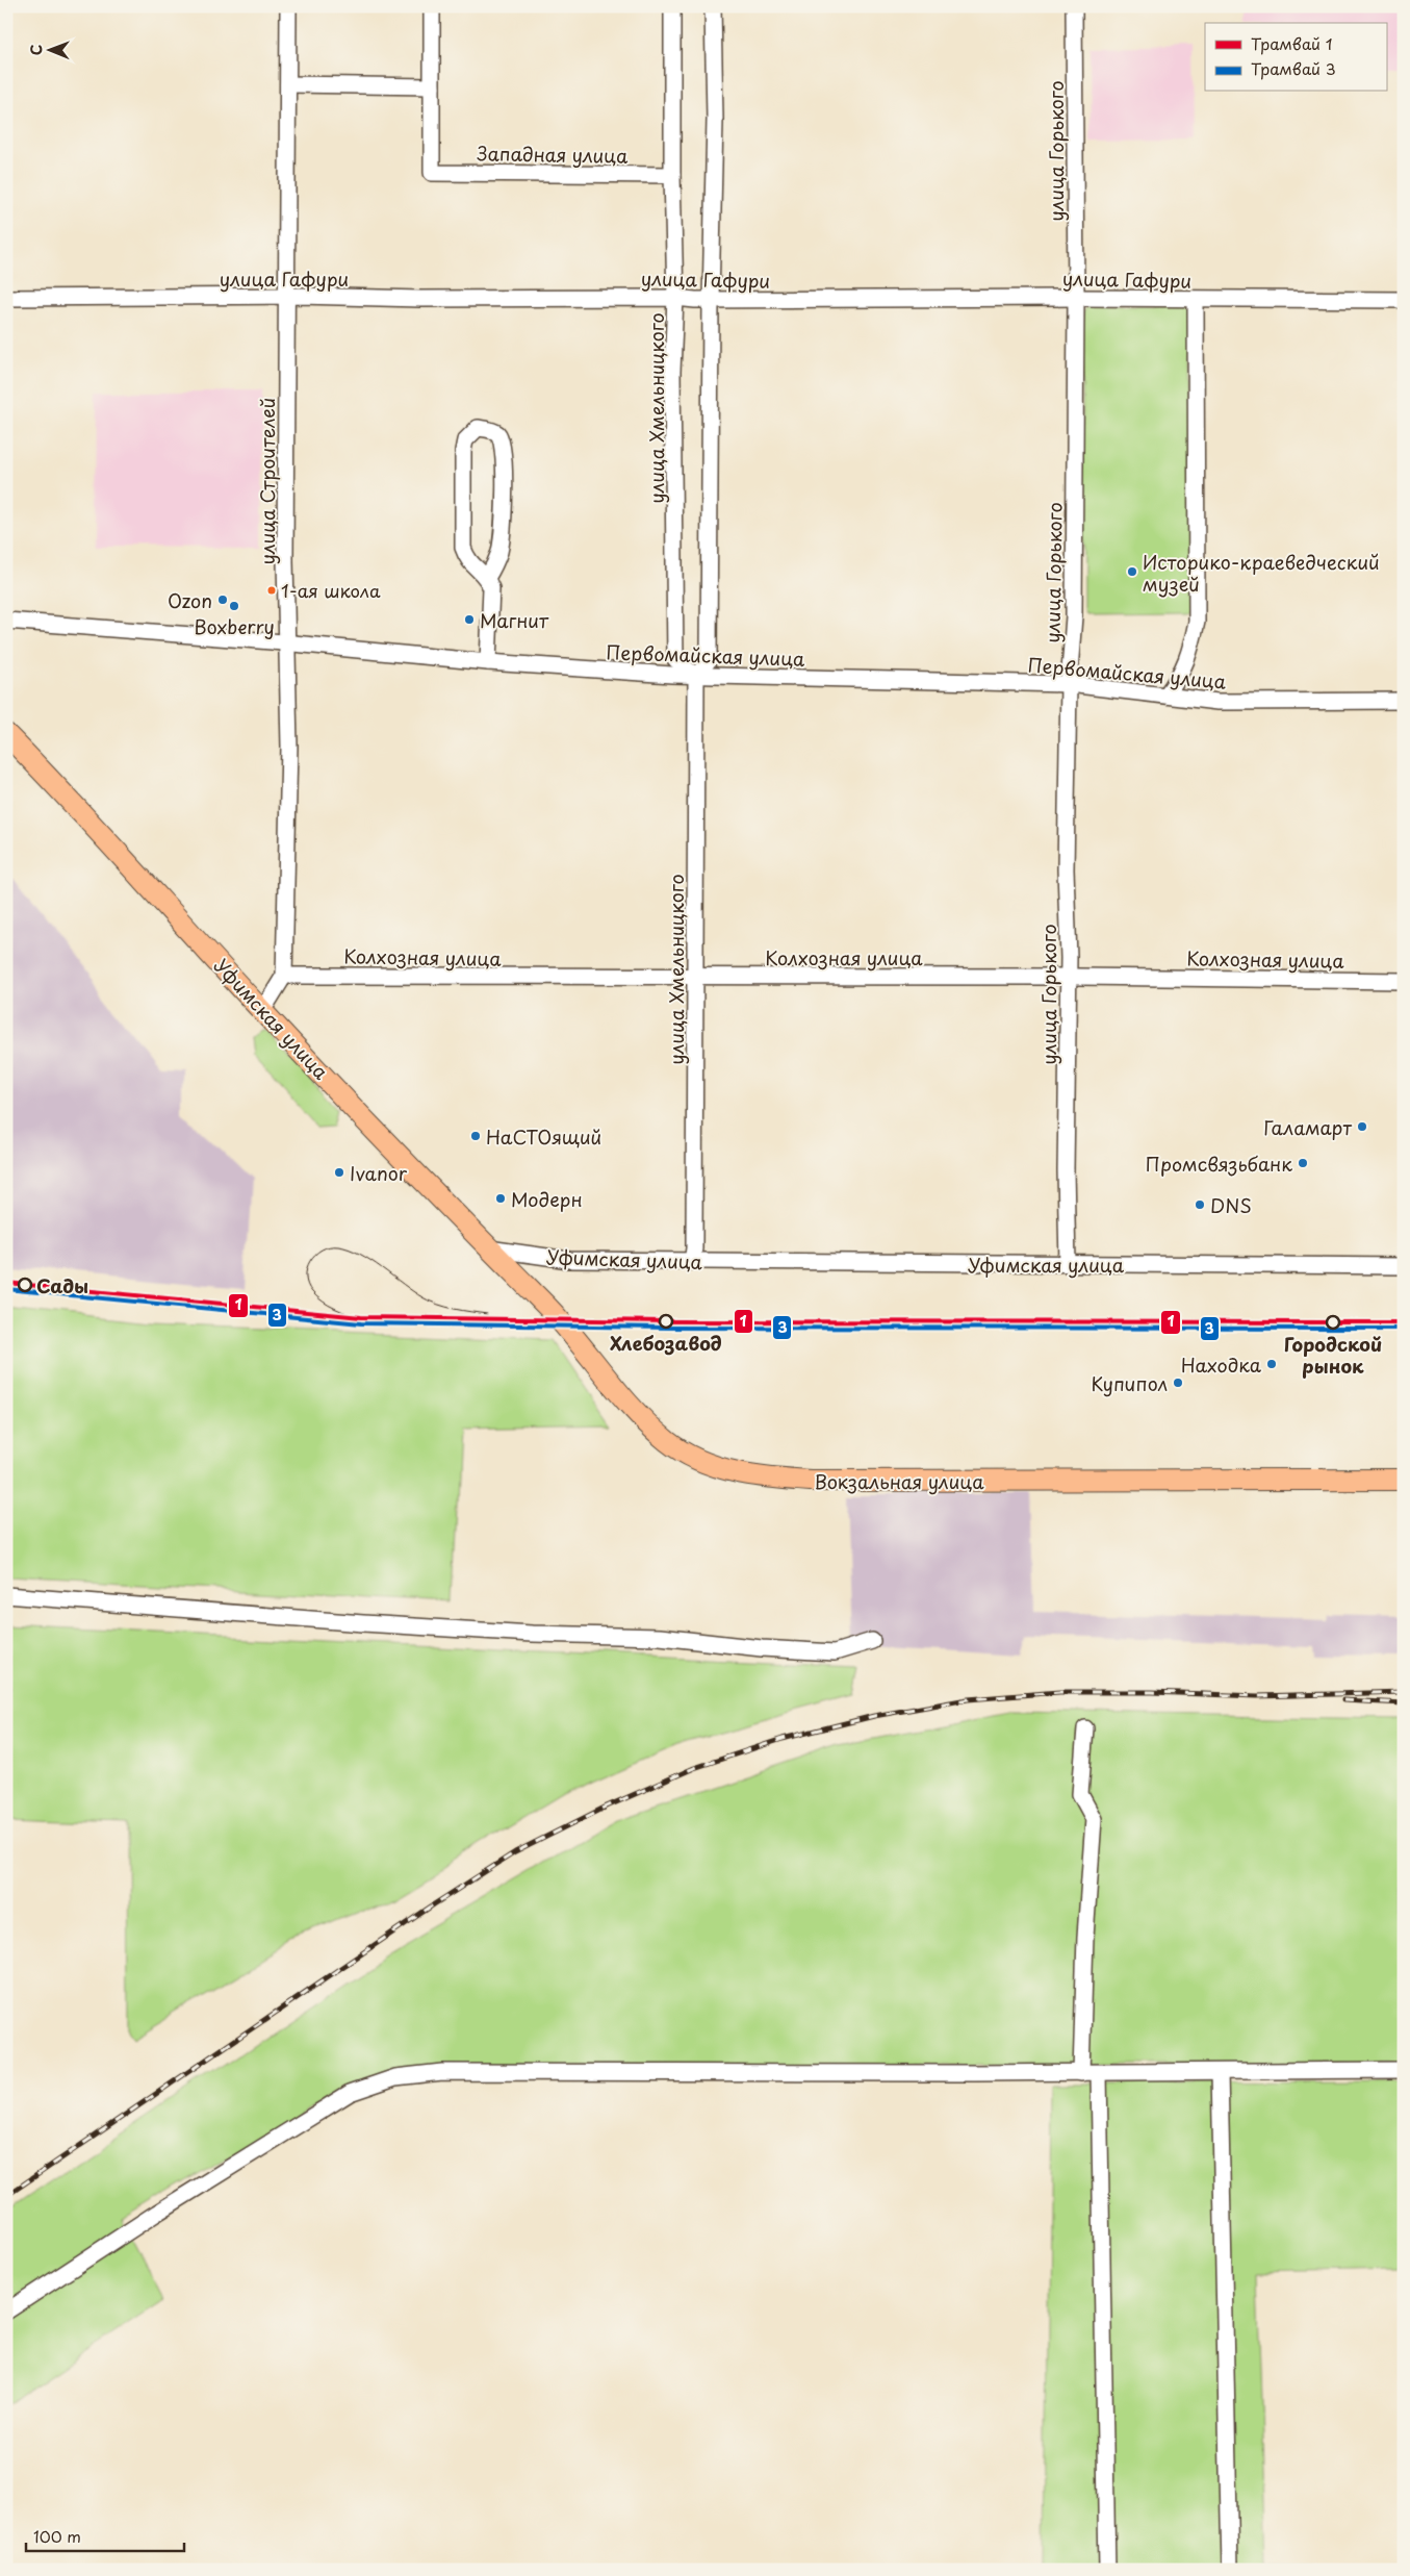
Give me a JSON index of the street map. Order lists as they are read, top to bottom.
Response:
{
  "streets": {
    "main road": ["Уфимская улица", "Вокзальная улица"],
    "street": [
      "улица Горького",
      "Западная улица",
      "улица Гафури",
      "улица Хмельницкого",
      "улица Строителей",
      "Первомайская улица",
      "Колхозная улица"
    ]
  },
  "crossings": [
    ["улица Горького", "улица Гафури"],
    ["улица Горького", "Первомайская улица"],
    ["улица Горького", "Колхозная улица"],
    ["улица Горького", "Уфимская улица"],
    ["Западная улица", "улица Хмельницкого"],
    ["улица Гафури", "улица Хмельницкого"],
    ["улица Гафури", "улица Строителей"],
    ["улица Хмельницкого", "Первомайская улица"],
    ["улица Хмельницкого", "Колхозная улица"],
    ["улица Хмельницкого", "Уфимская улица"],
    ["улица Строителей", "Первомайская улица"],
    ["улица Строителей", "Колхозная улица"],
    ["Уфимская улица", "Вокзальная улица"]
  ],
  "places": [
    "Историко-краеведческий музей",
    "1-ая школа",
    "Ozon",
    "Boxberry",
    "Магнит",
    "Галамарт",
    "НаСТОящий",
    "Промсвязьбанк",
    "Ivanor",
    "Модерн",
    "DNS",
    "Сады",
    "Хлебозавод",
    "Городской рынок",
    "Находка",
    "Купипол"
  ],
  "lines": ["tram line 1", "tram line 3"],
  "legend": ["Трамвай 1", "Трамвай 3"],
  "scale_bar": "100 m",
  "north": "left"
}
